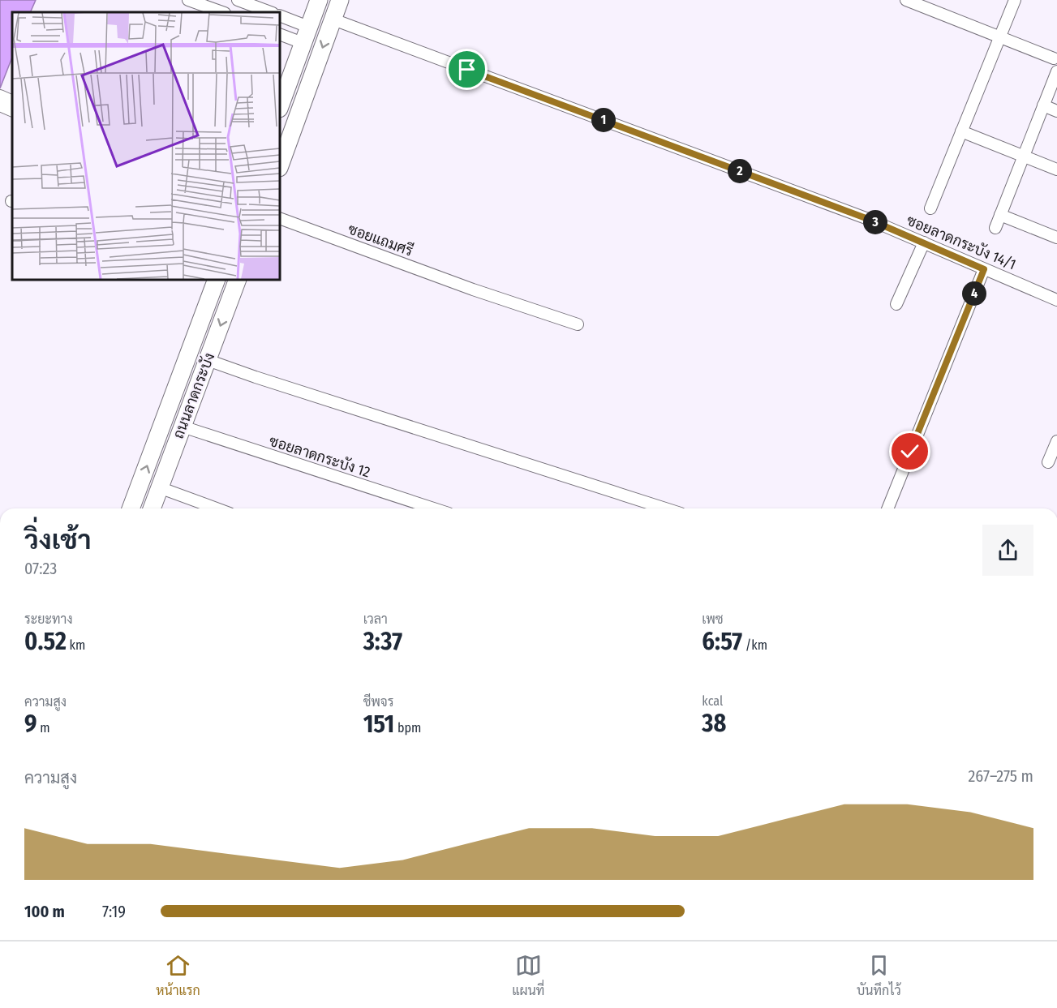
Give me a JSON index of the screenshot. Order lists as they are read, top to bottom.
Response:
{
  "streets": {
    "main road": ["ถนนลาดกระบัง"],
    "street": ["ซอยแถมศรี", "ซอยลาดกระบัง 14/1", "ซอยลาดกระบัง 12"]
  },
  "crossings": [
    ["ถนนลาดกระบัง", "ซอยลาดกระบัง 12"]
  ],
  "page": {
    "pins": [
      "1",
      "2",
      "3",
      "4"
    ],
    "heading": ["วิ่งเช้า", "07:23"],
    "stats": [
      ["ระยะทาง", "0.52 km"],
      ["เวลา", "3:37"],
      ["เพซ", "6:57 /km"],
      ["ความสูง", "9 m"],
      ["ชีพจร", "151 bpm"],
      ["kcal", "38"]
    ],
    "chart": ["ความสูง", "267–275 m"],
    "list": [
      {
        "name": "100 m",
        "note": "7:19"
      }
    ],
    "tabs": ["หน้าแรก", "แผนที่", "บันทึกไว้"]
  }
}
